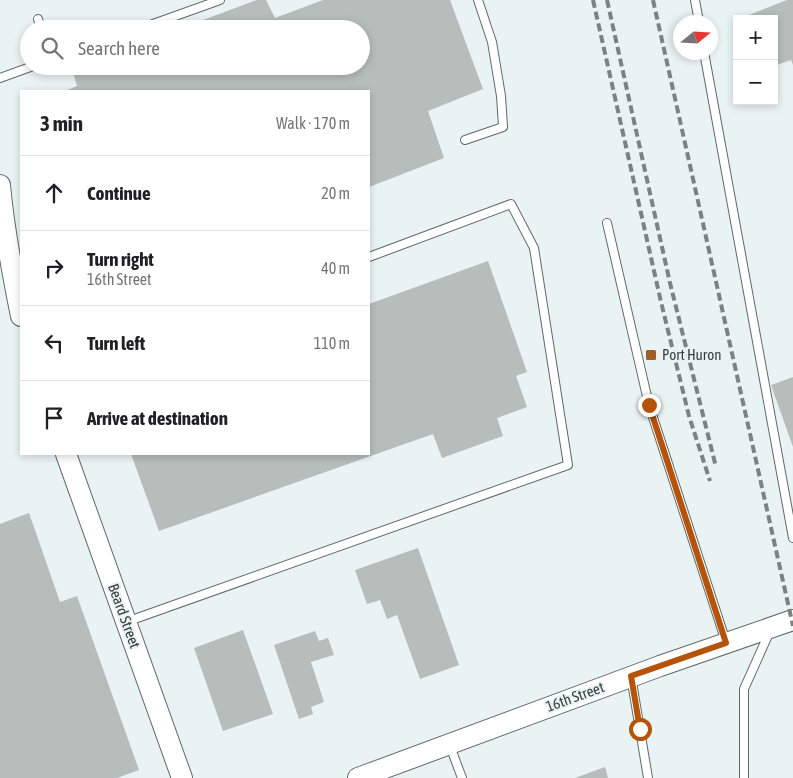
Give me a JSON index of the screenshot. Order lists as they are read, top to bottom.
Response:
{
  "streets": {
    "street": ["Beard Street", "16th Street"]
  },
  "places": {
    "transit": ["Port Huron"]
  },
  "north": "right",
  "page": {
    "map_buttons": ["+", "−"],
    "search": "Search here",
    "heading": ["3 min", "Walk · 170 m"],
    "list": [
      ["Continue", "20 m"],
      ["Turn right", "16th Street", "40 m"],
      ["Turn left", "110 m"],
      "Arrive at destination"
    ]
  }
}
